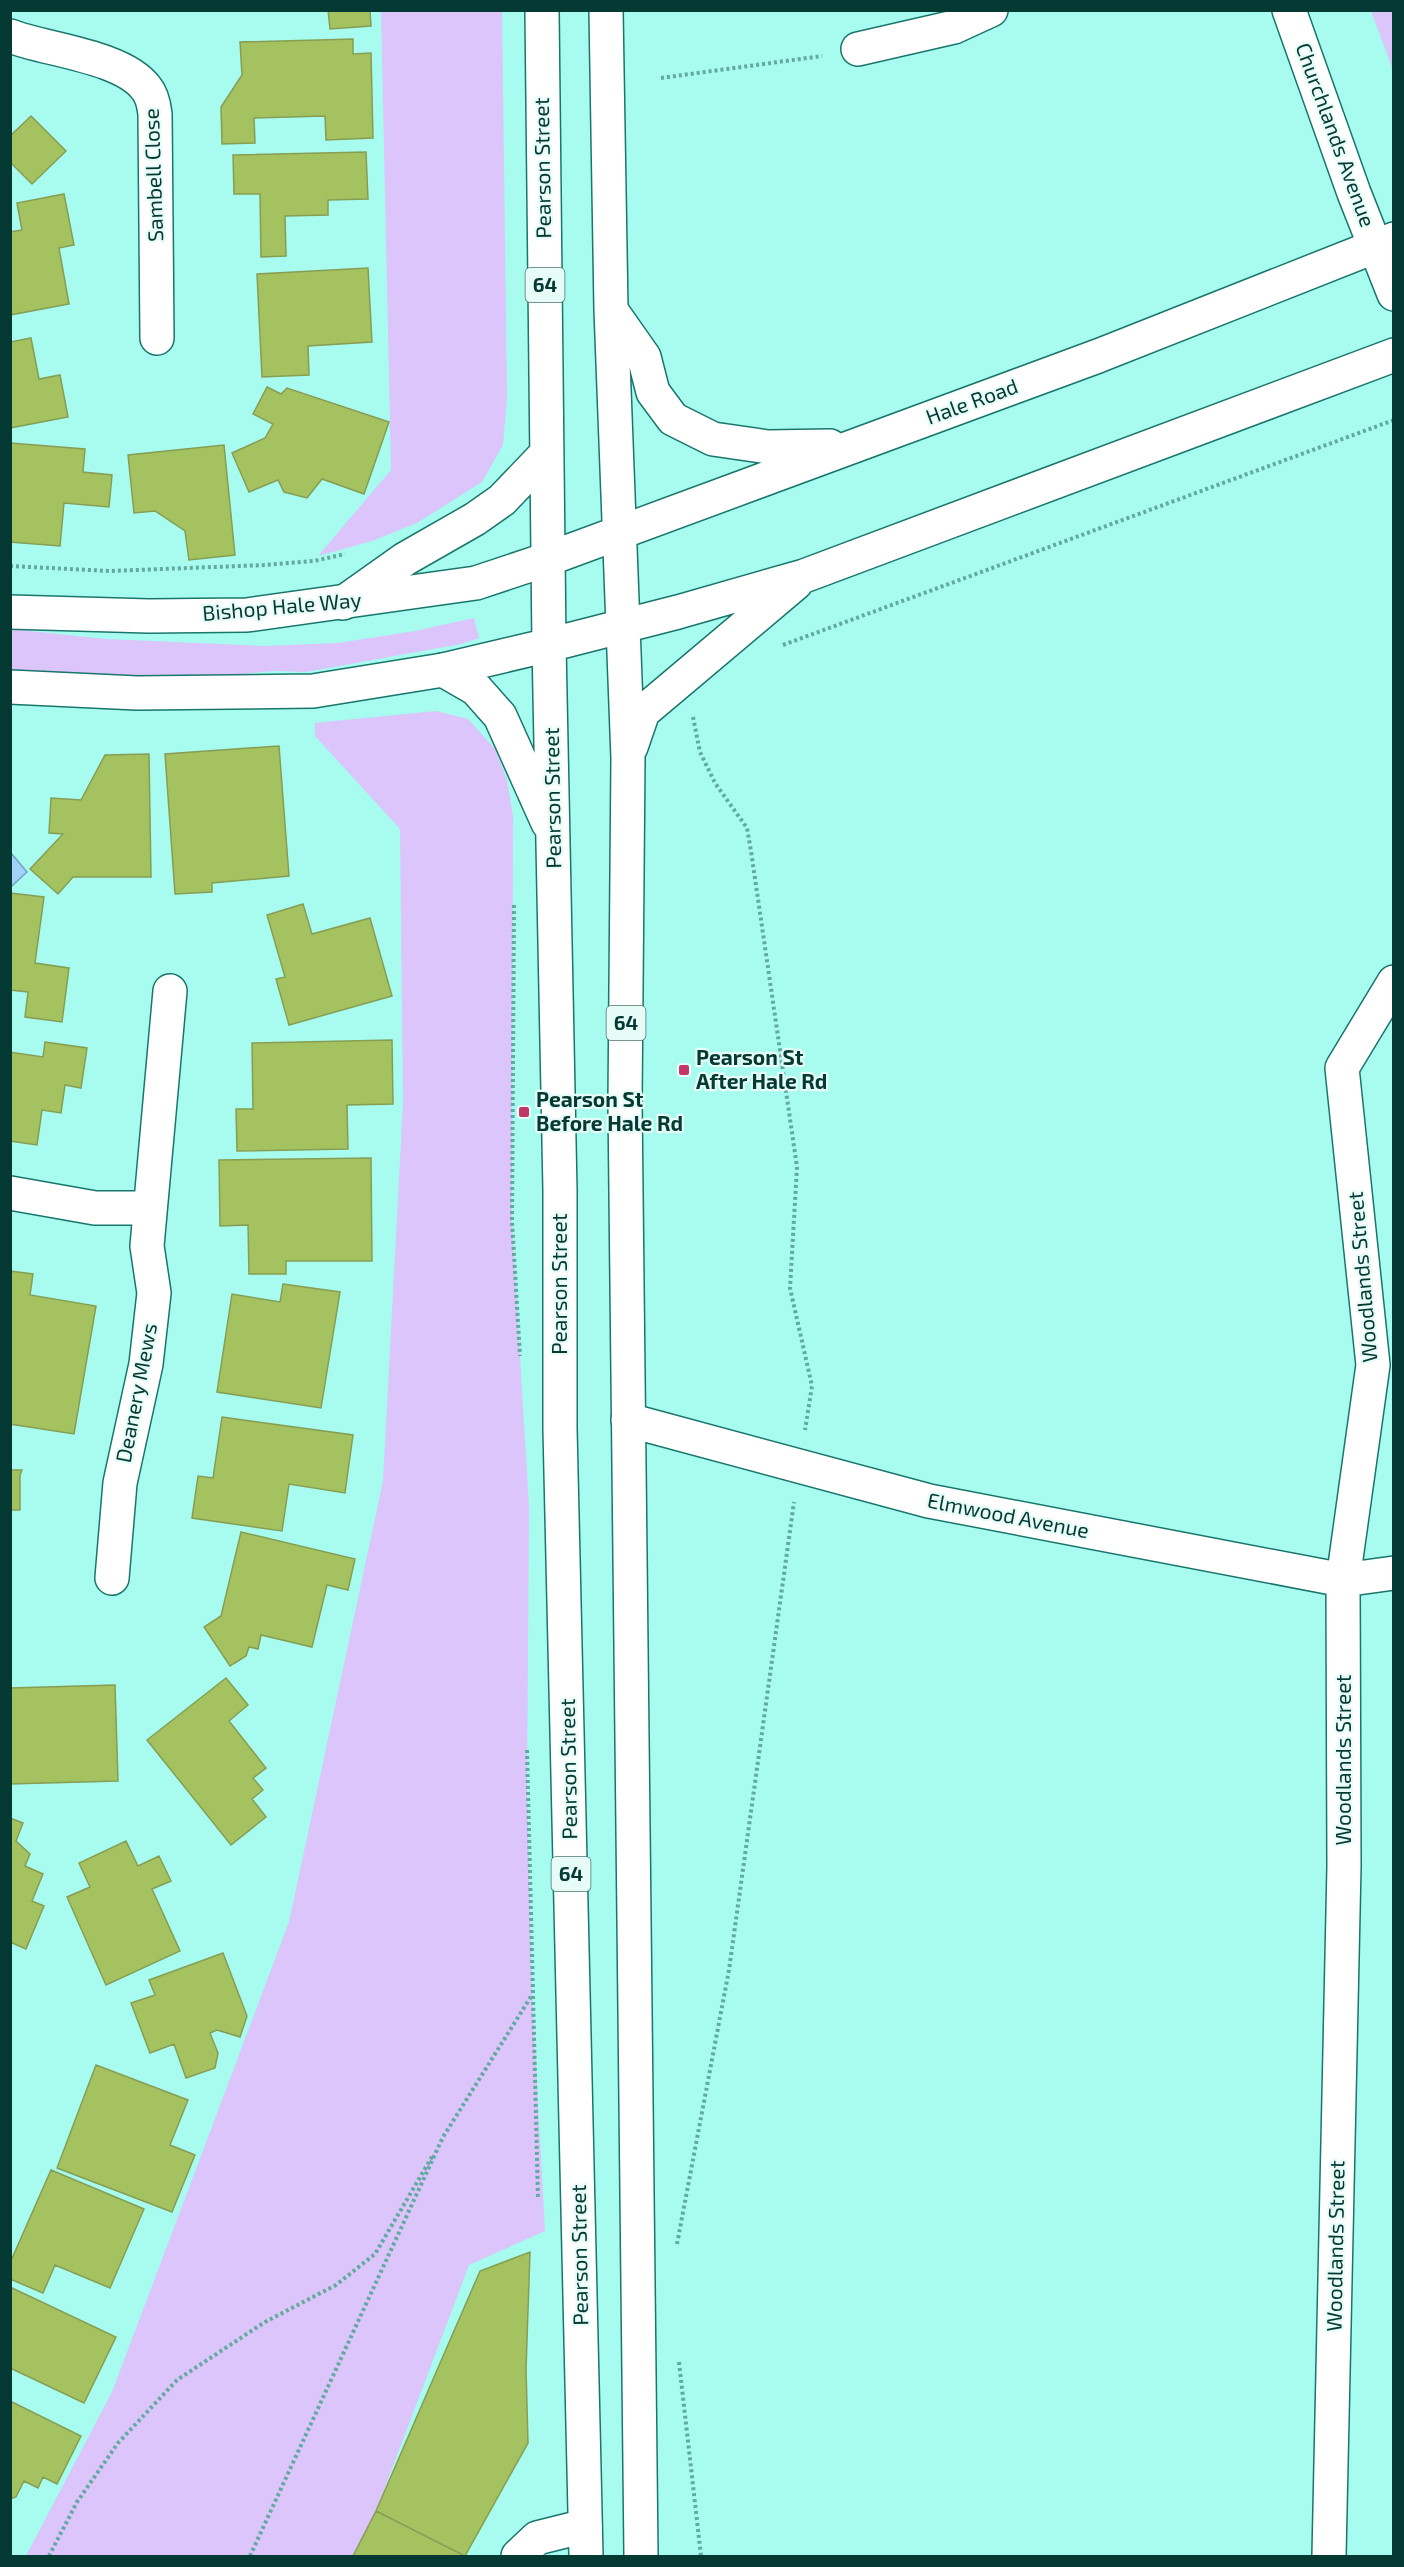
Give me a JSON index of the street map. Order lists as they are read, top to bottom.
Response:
{
  "streets": {
    "main road": [
      "Churchlands Avenue",
      "Pearson Street",
      "Sambell Close",
      "64",
      "Hale Road",
      "Bishop Hale Way",
      "Woodlands Street",
      "Deanery Mews",
      "Elmwood Avenue"
    ]
  },
  "crossings": [
    ["Churchlands Avenue", "Hale Road"],
    ["Pearson Street", "Hale Road"],
    ["Pearson Street", "Bishop Hale Way"],
    ["64", "Hale Road"],
    ["64", "Elmwood Avenue"],
    ["Hale Road", "Bishop Hale Way"],
    ["Woodlands Street", "Elmwood Avenue"]
  ],
  "places": {
    "transit": ["Pearson St After Hale Rd", "Pearson St Before Hale Rd"]
  }
}
